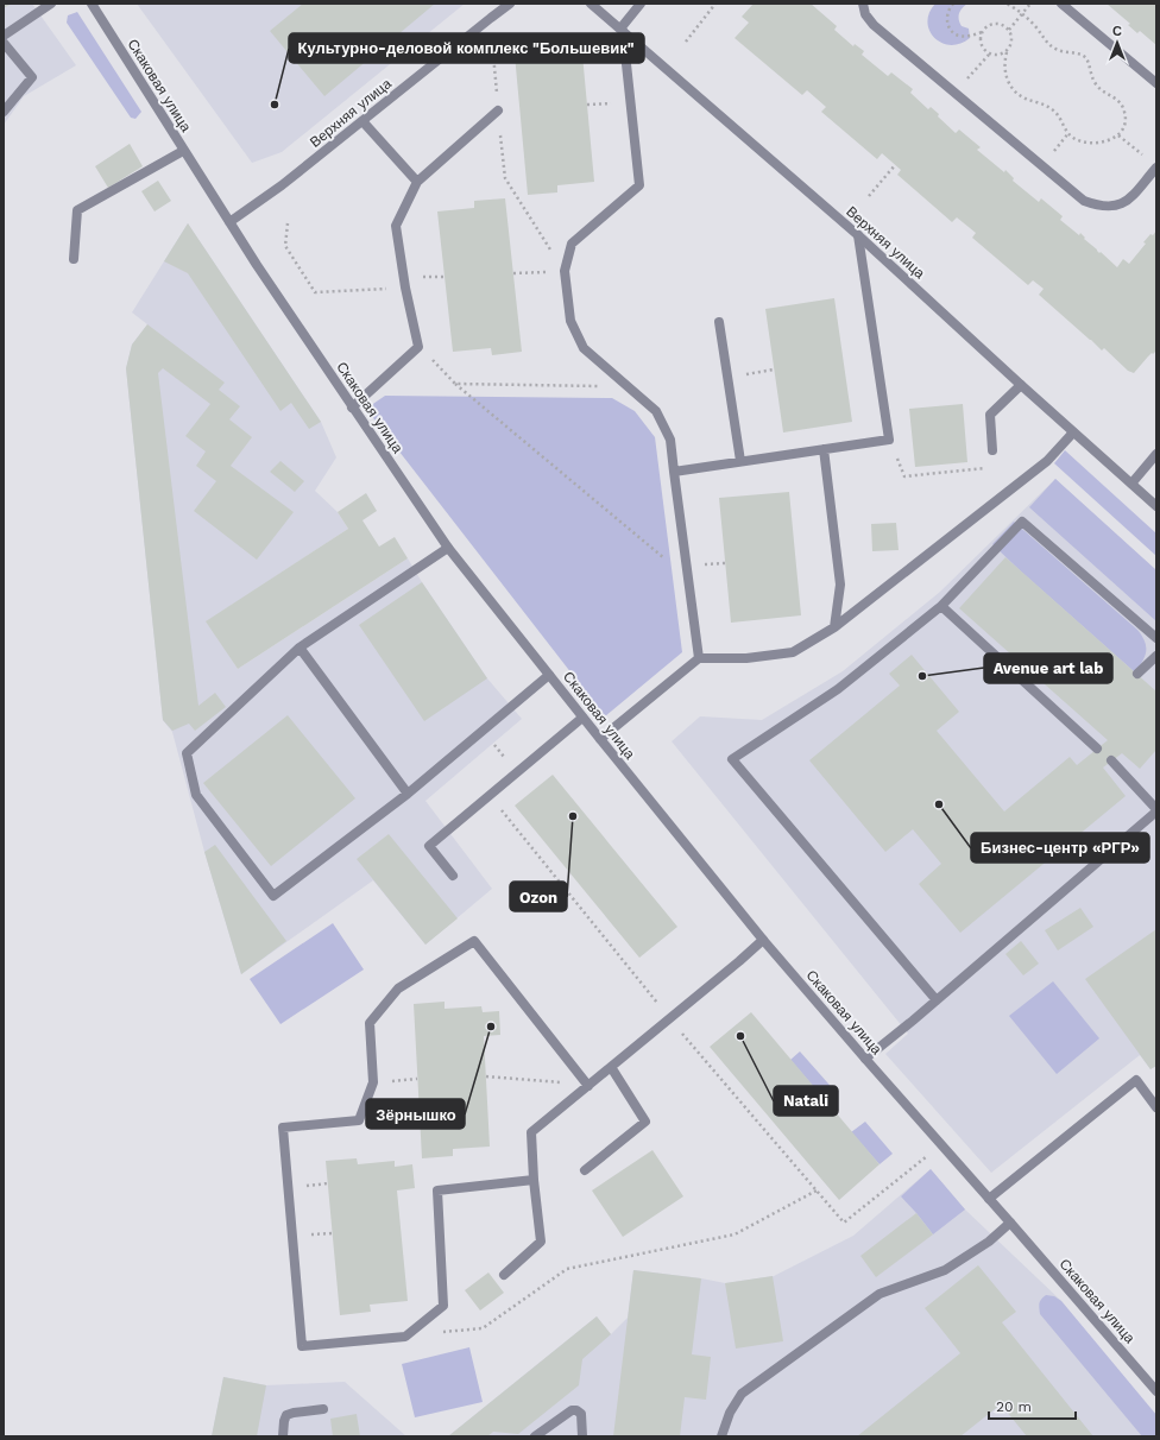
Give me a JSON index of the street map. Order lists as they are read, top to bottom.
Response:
{
  "streets": {
    "street": ["Скаковая улица", "Верхняя улица"]
  },
  "crossings": [
    ["Скаковая улица", "Верхняя улица"]
  ],
  "places": [
    "Культурно-деловой комплекс \"Большевик\"",
    "Avenue art lab",
    "Бизнес-центр «РГР»",
    "Ozon",
    "Зёрнышко",
    "Natali"
  ],
  "scale_bar": "20 m",
  "north": "top"
}
